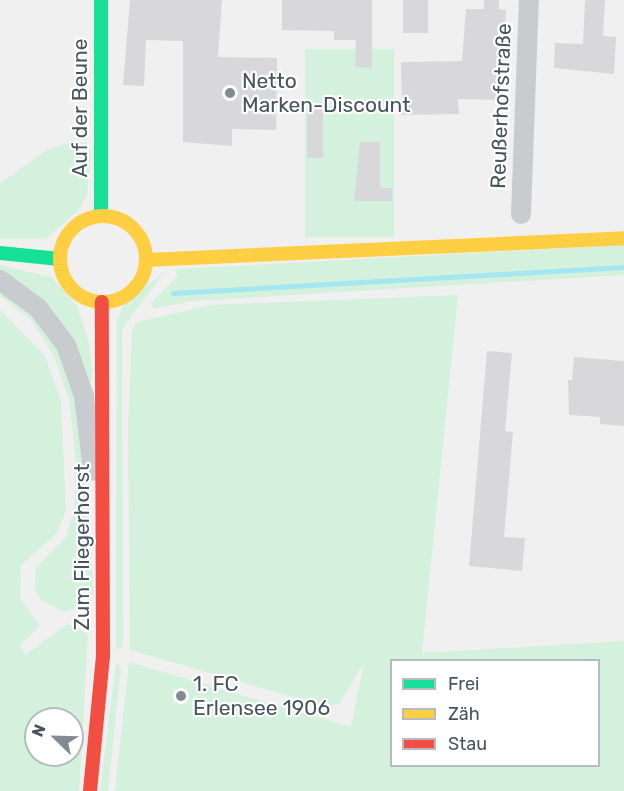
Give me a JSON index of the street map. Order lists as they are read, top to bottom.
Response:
{
  "streets": {
    "main road": ["Auf der Beune", "Zum Fliegerhorst"],
    "street": ["Reußerhofstraße"]
  },
  "crossings": [
    ["Auf der Beune", "Zum Fliegerhorst"]
  ],
  "places": ["Netto Marken-Discount", "1. FC Erlensee 1906"],
  "legend": ["Frei", "Zäh", "Stau"],
  "north": "top left"
}
